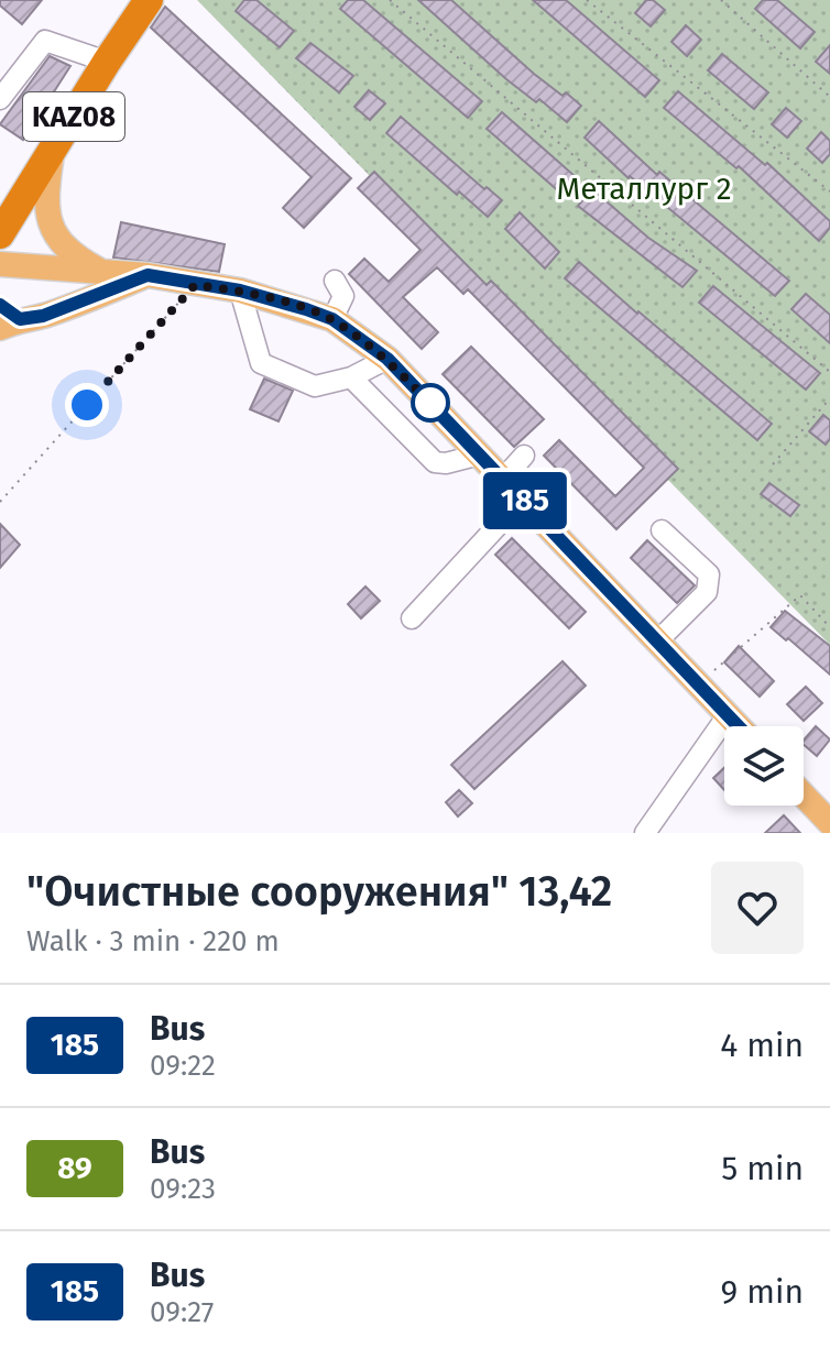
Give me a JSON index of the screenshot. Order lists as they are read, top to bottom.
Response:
{
  "streets": {
    "highway": ["KAZ08"]
  },
  "parks": ["Металлург 2"],
  "lines": ["bus line 185"],
  "page": {
    "on_map": "185",
    "heading": ["\"Очистные сооружения\" 13,42", "Walk · 3 min · 220 m"],
    "list": [
      {
        "mark": "185",
        "name": "Bus",
        "note": "09:22",
        "value": "4 min"
      },
      {
        "mark": "89",
        "name": "Bus",
        "note": "09:23",
        "value": "5 min"
      },
      {
        "mark": "185",
        "name": "Bus",
        "note": "09:27",
        "value": "9 min"
      }
    ]
  }
}
